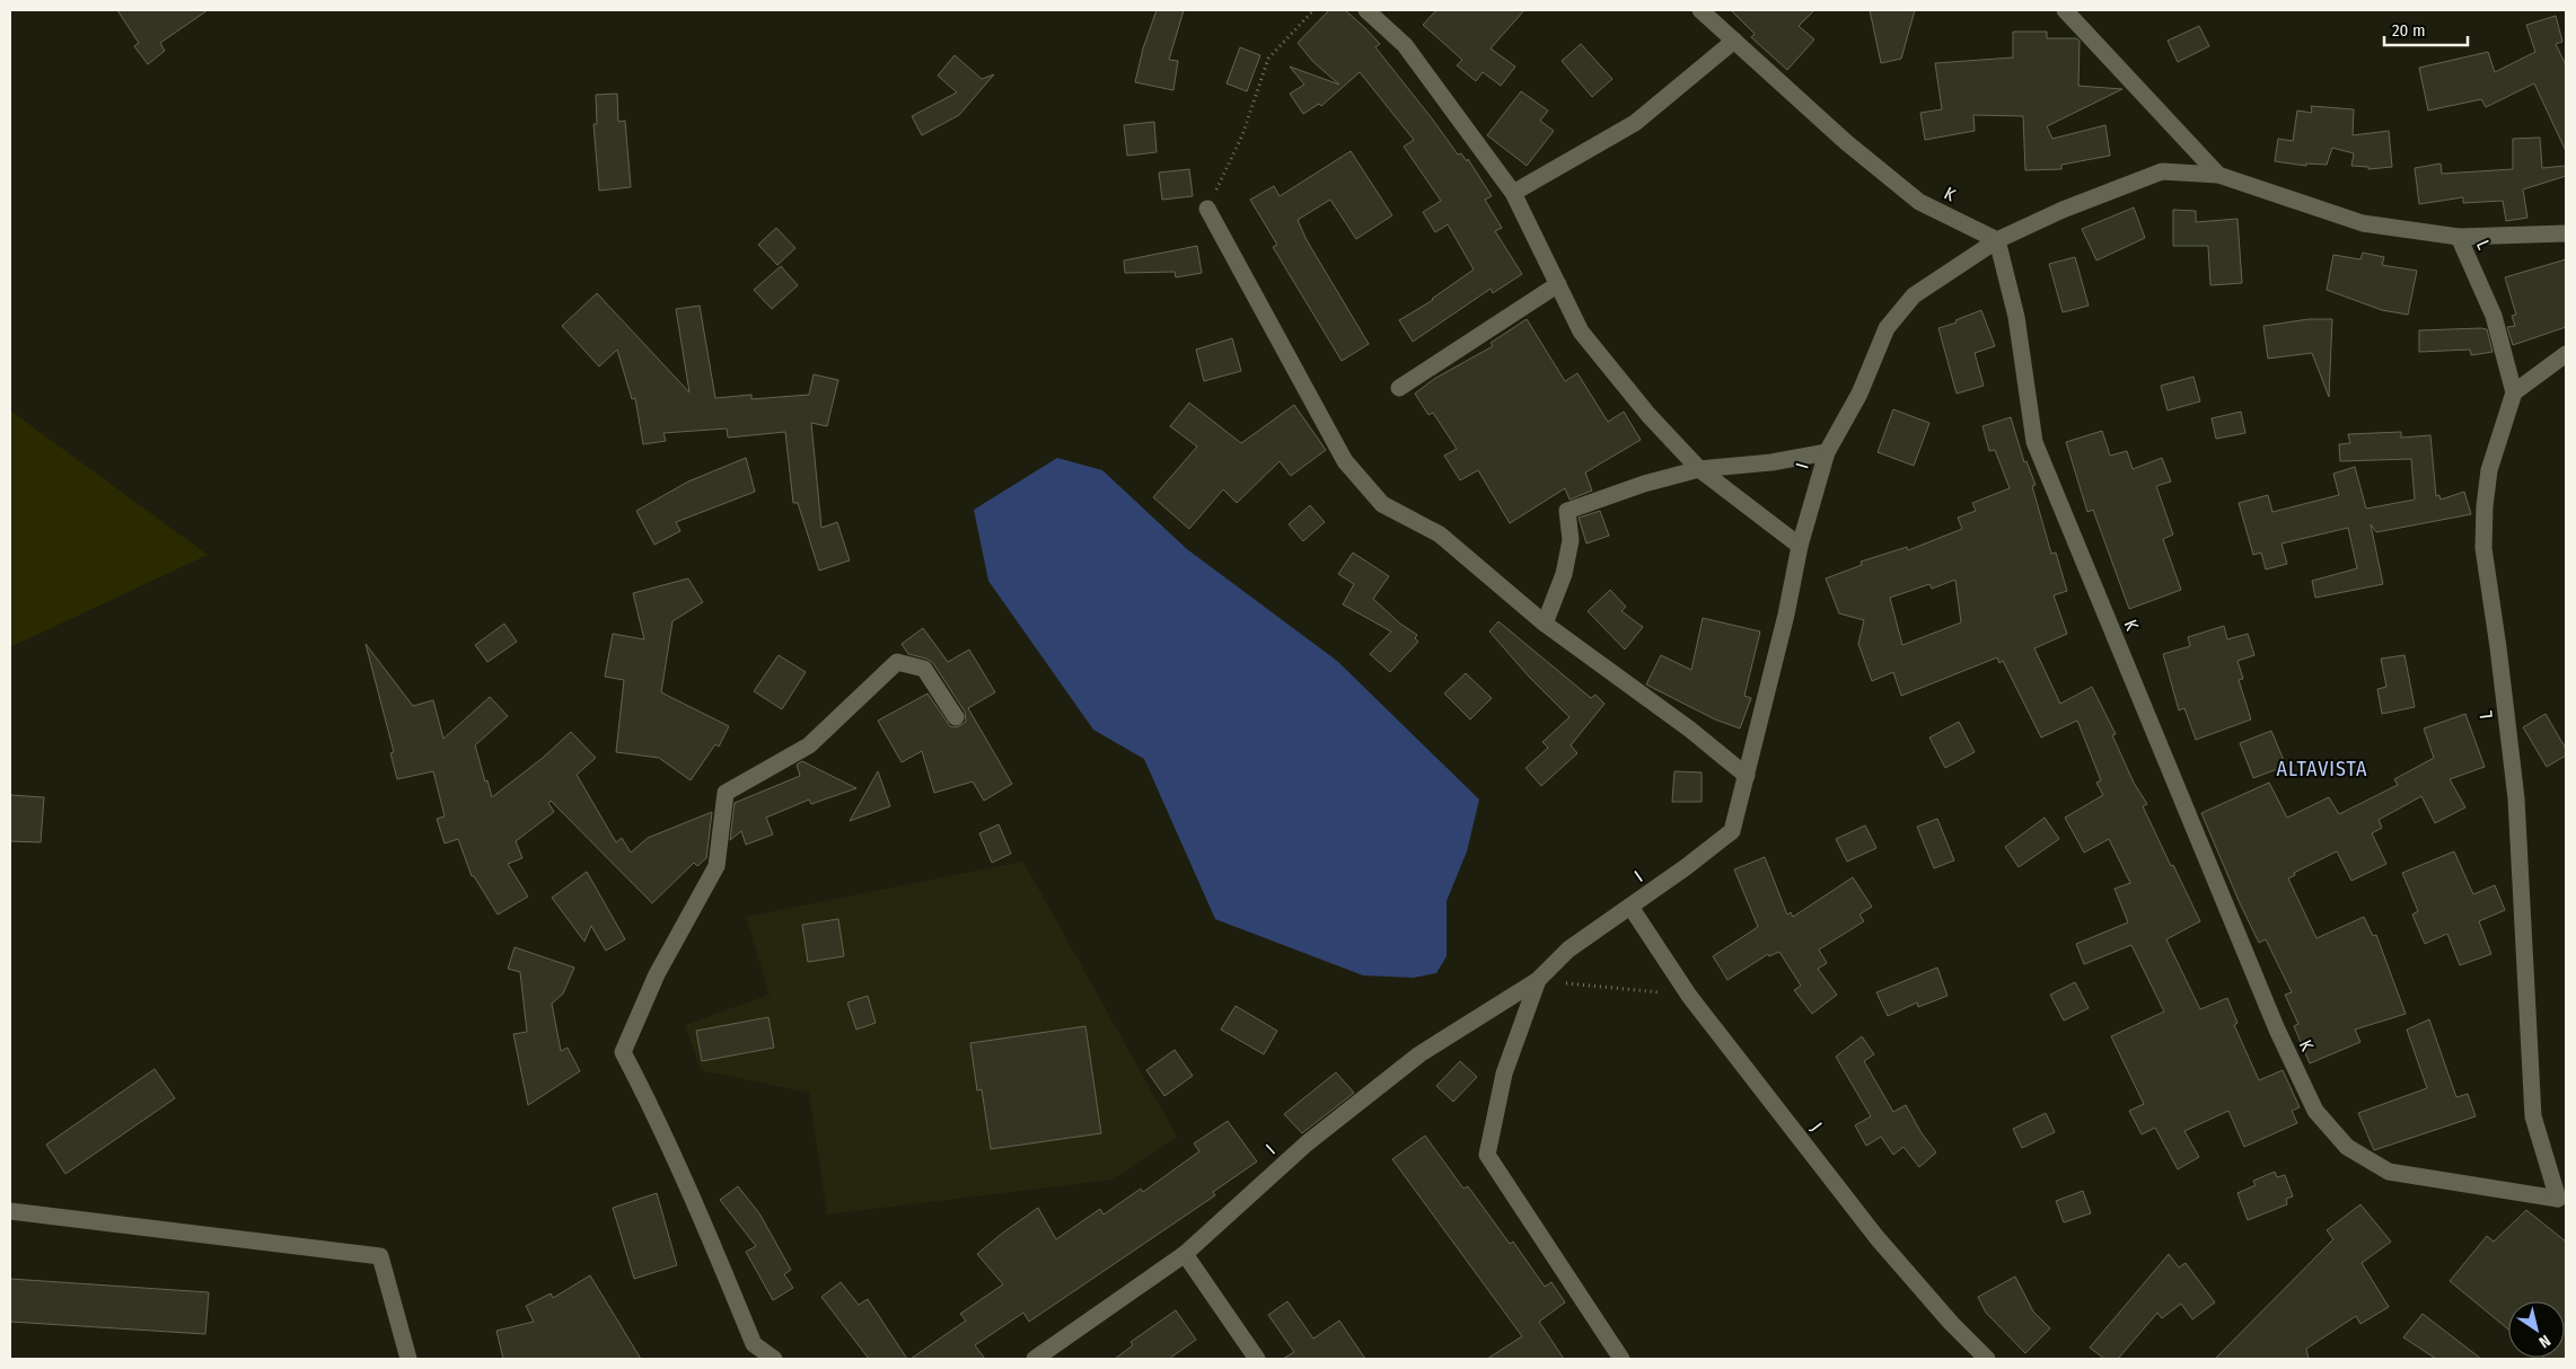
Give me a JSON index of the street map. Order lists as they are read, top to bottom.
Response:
{
  "streets": {
    "street": [
      "K",
      "L",
      "I",
      "J"
    ]
  },
  "crossings": [
    ["K", "L"],
    ["K", "I"],
    ["I", "J"]
  ],
  "districts": ["ALTAVISTA"],
  "scale_bar": "20 m",
  "north": "bottom right"
}
